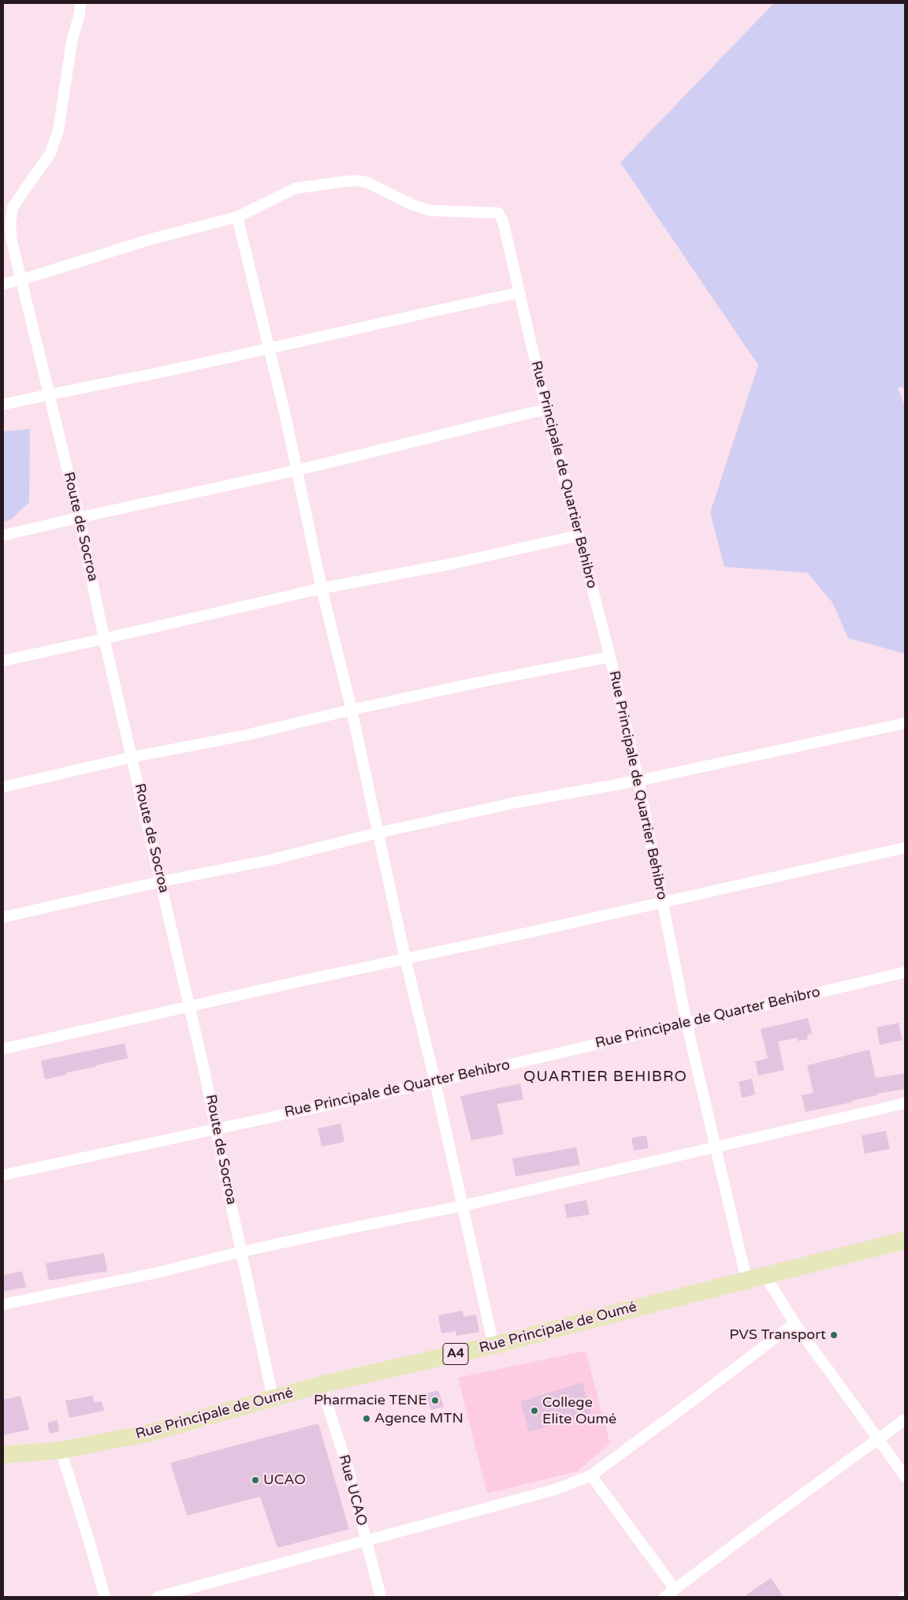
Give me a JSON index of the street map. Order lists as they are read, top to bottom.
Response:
{
  "streets": {
    "main road": ["Rue Principale de Oumé", "A4"],
    "street": [
      "Rue Principale de Quartier Behibro",
      "Route de Socroa",
      "Rue Principale de Quarter Behibro",
      "Rue UCAO"
    ]
  },
  "crossings": [
    ["Rue Principale de Quartier Behibro", "Rue Principale de Quarter Behibro"],
    ["Rue Principale de Quartier Behibro", "Rue Principale de Oumé"],
    ["Route de Socroa", "Rue Principale de Quarter Behibro"],
    ["Route de Socroa", "Rue Principale de Oumé"],
    ["Rue Principale de Oumé", "Rue UCAO"]
  ],
  "districts": ["QUARTIER BEHIBRO"],
  "places": [
    "PVS Transport",
    "Pharmacie TENE",
    "College Elite Oumé",
    "Agence MTN",
    "UCAO"
  ]
}
